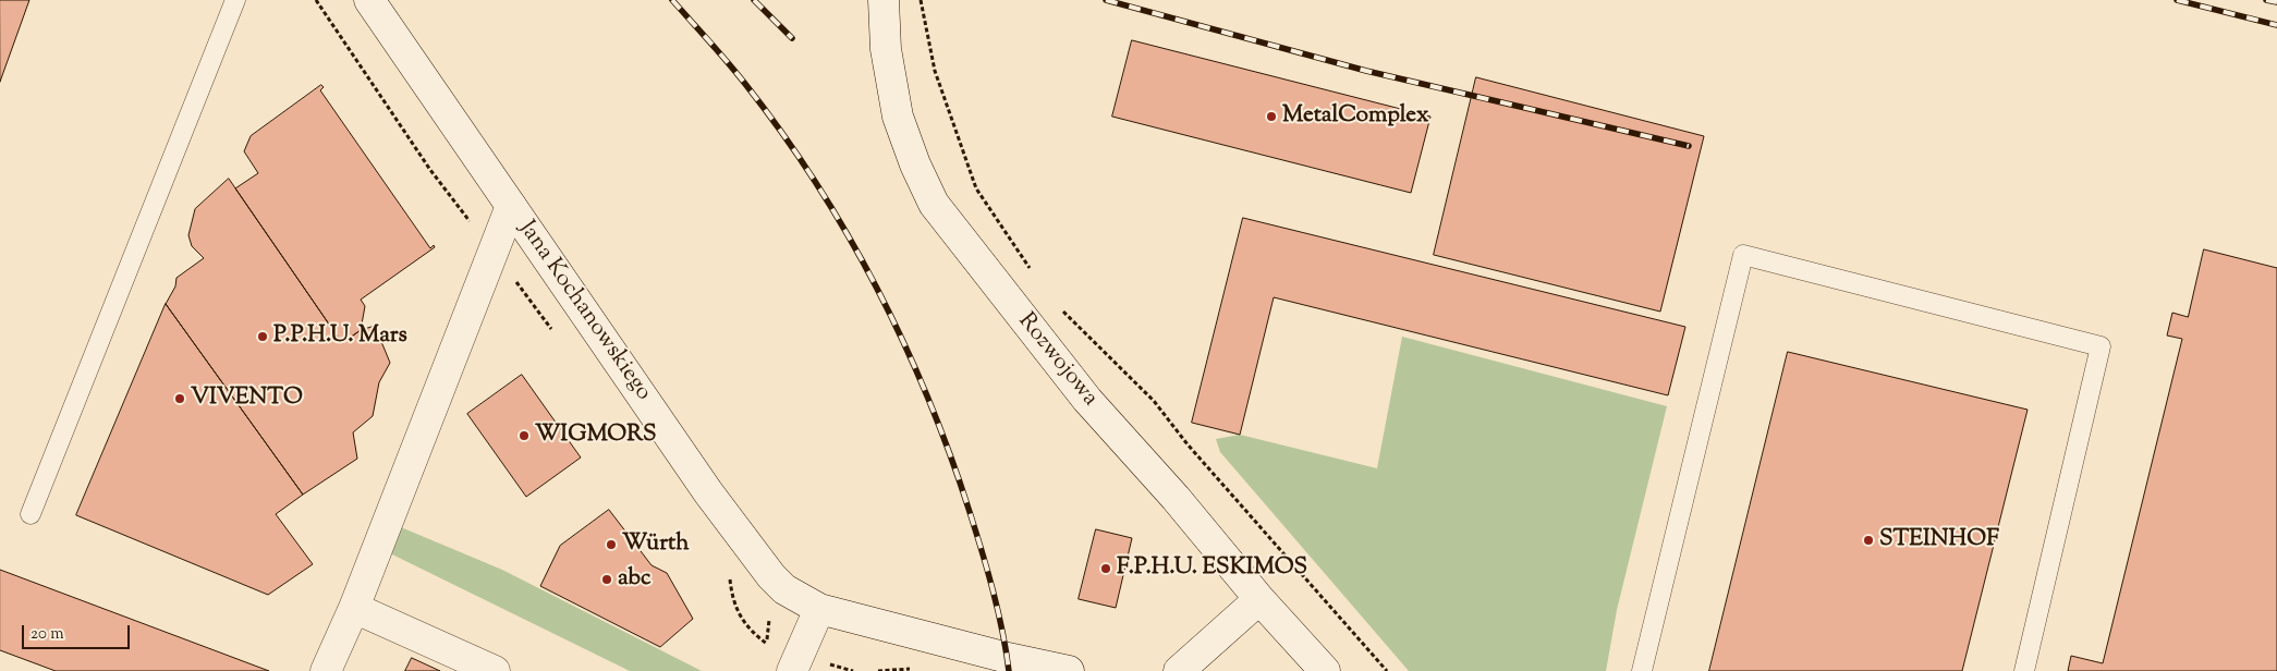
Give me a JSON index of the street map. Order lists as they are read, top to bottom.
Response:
{
  "streets": {
    "street": ["Jana Kochanowskiego", "Rozwojowa"]
  },
  "places": [
    "MetalComplex",
    "P.P.H.U. Mars",
    "VIVENTO",
    "WIGMORS",
    "STEINHOF",
    "Würth",
    "F.P.H.U. ESKIMOS",
    "abc"
  ],
  "scale_bar": "20 m"
}
